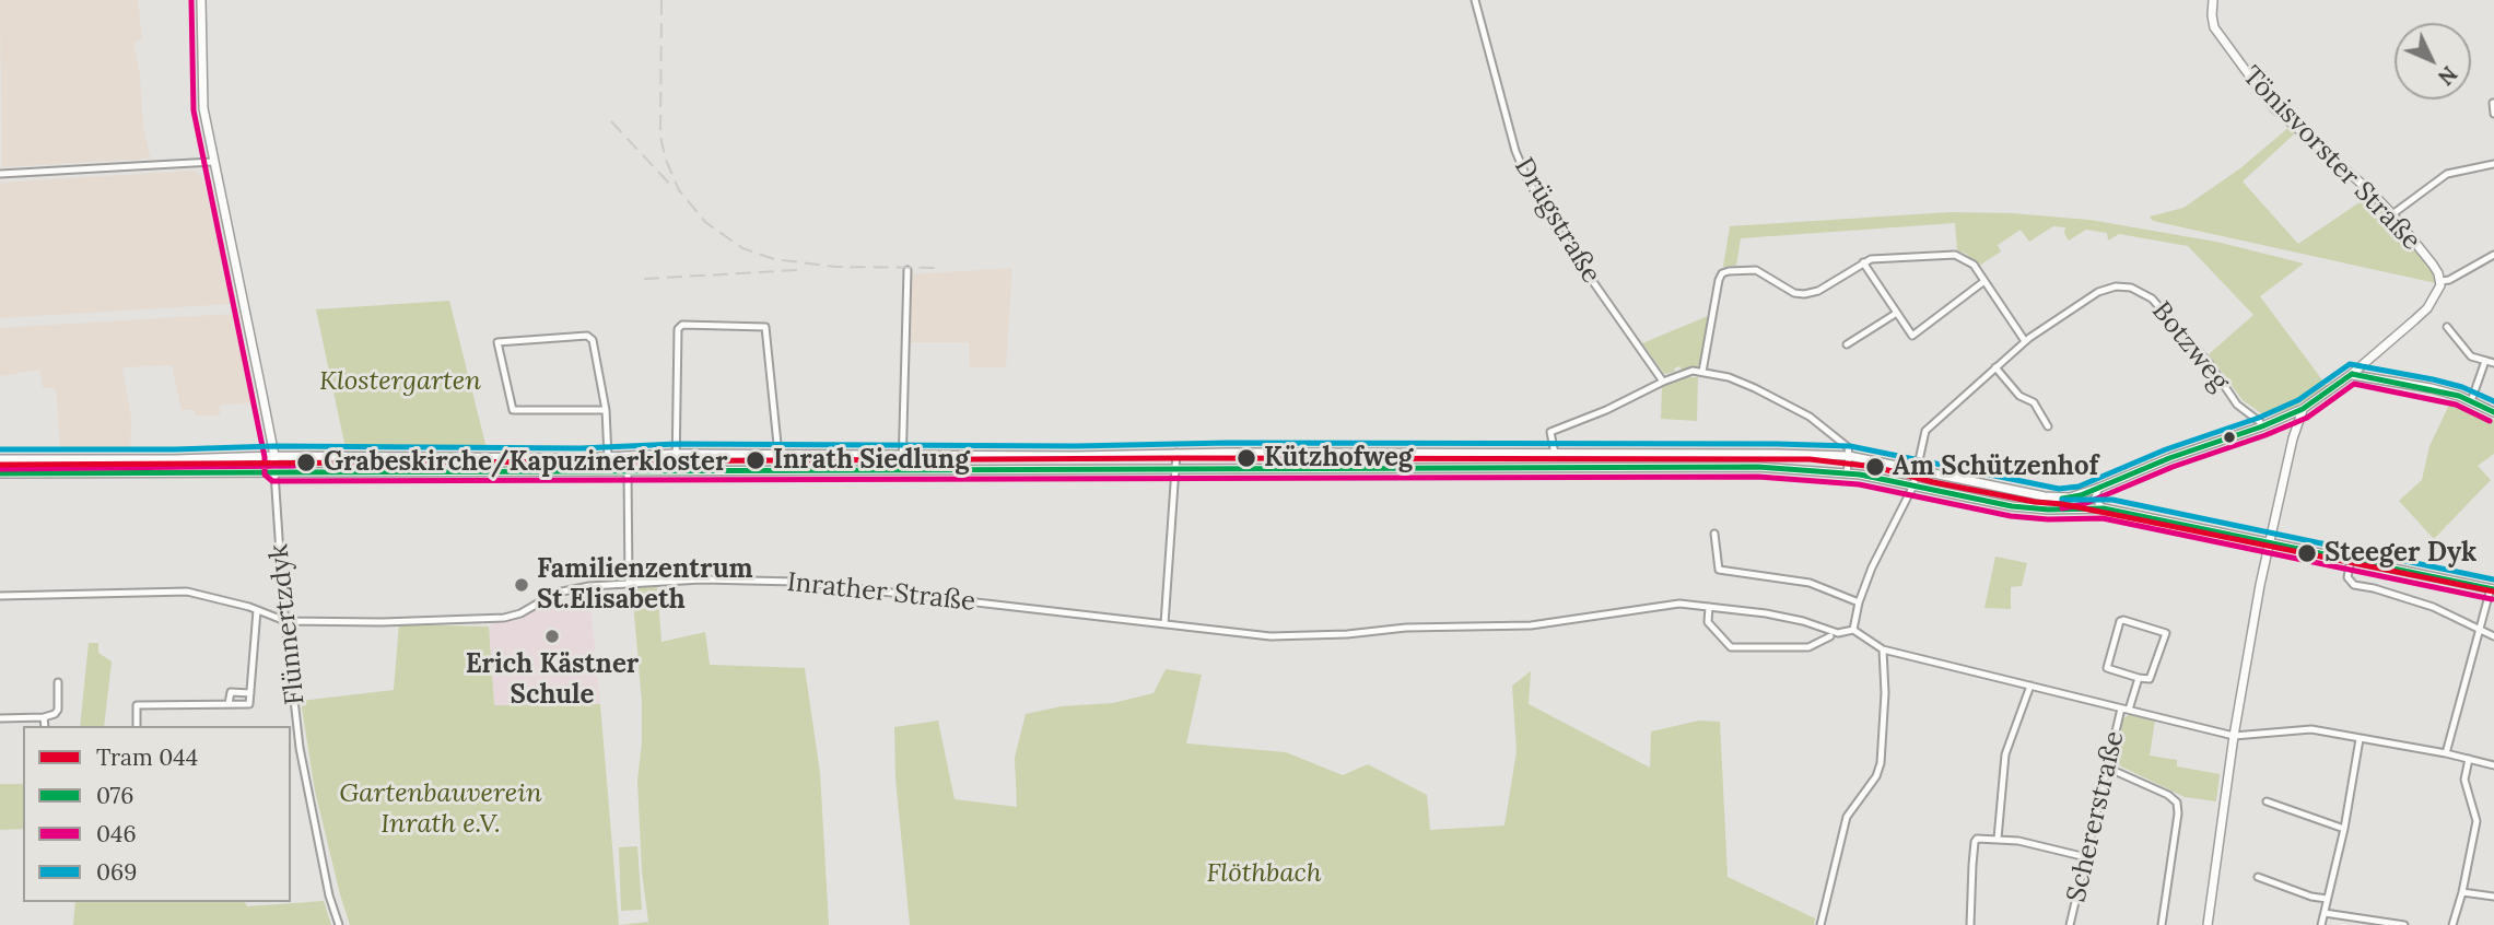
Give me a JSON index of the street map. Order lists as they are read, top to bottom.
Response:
{
  "streets": {
    "street": [
      "Tönisvorster Straße",
      "Drügstraße",
      "Botzweg",
      "Inrather Straße",
      "Flünnertzdyk",
      "Schererstraße"
    ]
  },
  "crossings": [
    ["Inrather Straße", "Flünnertzdyk"]
  ],
  "parks": ["Klostergarten", "Gartenbauverein Inrath e.V.", "Flöthbach"],
  "places": [
    "Kützhofweg",
    "Inrath Siedlung",
    "Grabeskirche/Kapuzinerkloster",
    "Am Schützenhof",
    "Steeger Dyk",
    "Familienzentrum St.Elisabeth",
    "Erich Kästner Schule"
  ],
  "lines": [
    "transit line 046",
    "transit line 069",
    "transit line 076",
    "tram line 044"
  ],
  "legend": [
    "Tram 044",
    "076",
    "046",
    "069"
  ],
  "north": "bottom right"
}
